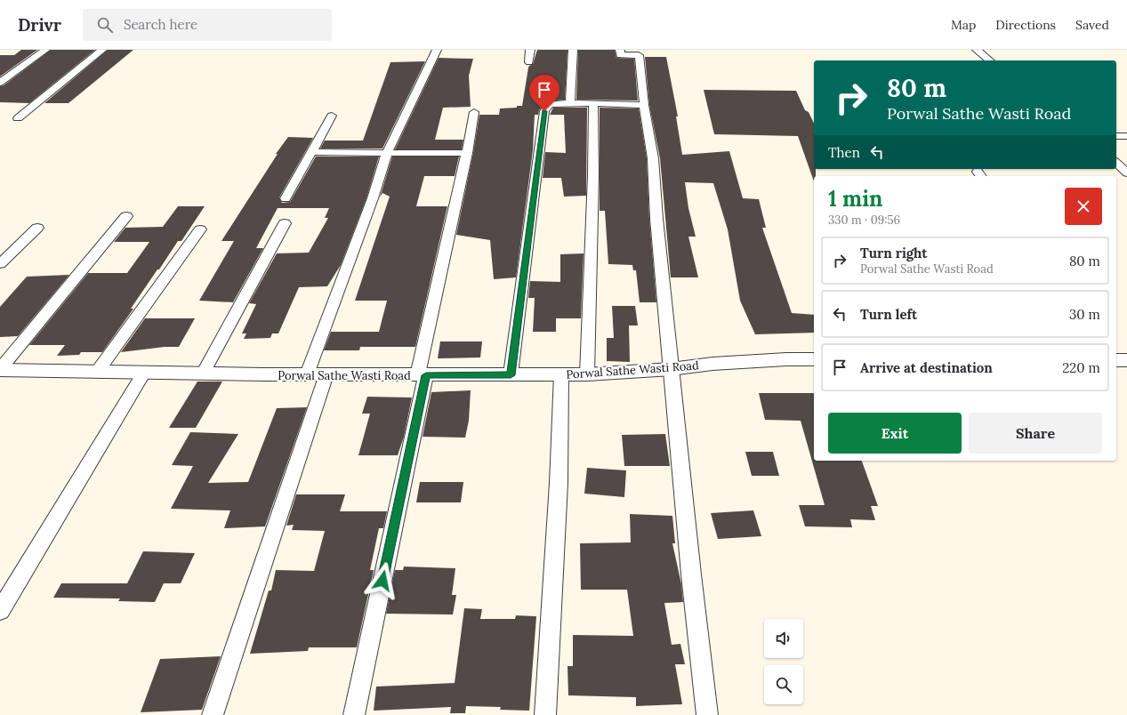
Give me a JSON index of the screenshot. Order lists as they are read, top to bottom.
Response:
{
  "streets": {
    "street": ["Porwal Sathe Wasti Road"]
  },
  "page": {
    "header": "Drivr",
    "search": "Search here",
    "nav": ["Map", "Directions", "Saved"],
    "turn": ["80 m", "Porwal Sathe Wasti Road"],
    "then": "Then",
    "heading": ["1 min", "330 m · 09:56"],
    "list": [
      {
        "name": "Turn right",
        "note": "Porwal Sathe Wasti Road",
        "value": "80 m"
      },
      {
        "name": "Turn left",
        "value": "30 m"
      },
      {
        "name": "Arrive at destination",
        "value": "220 m"
      }
    ],
    "buttons": ["Exit", "Share"]
  }
}
